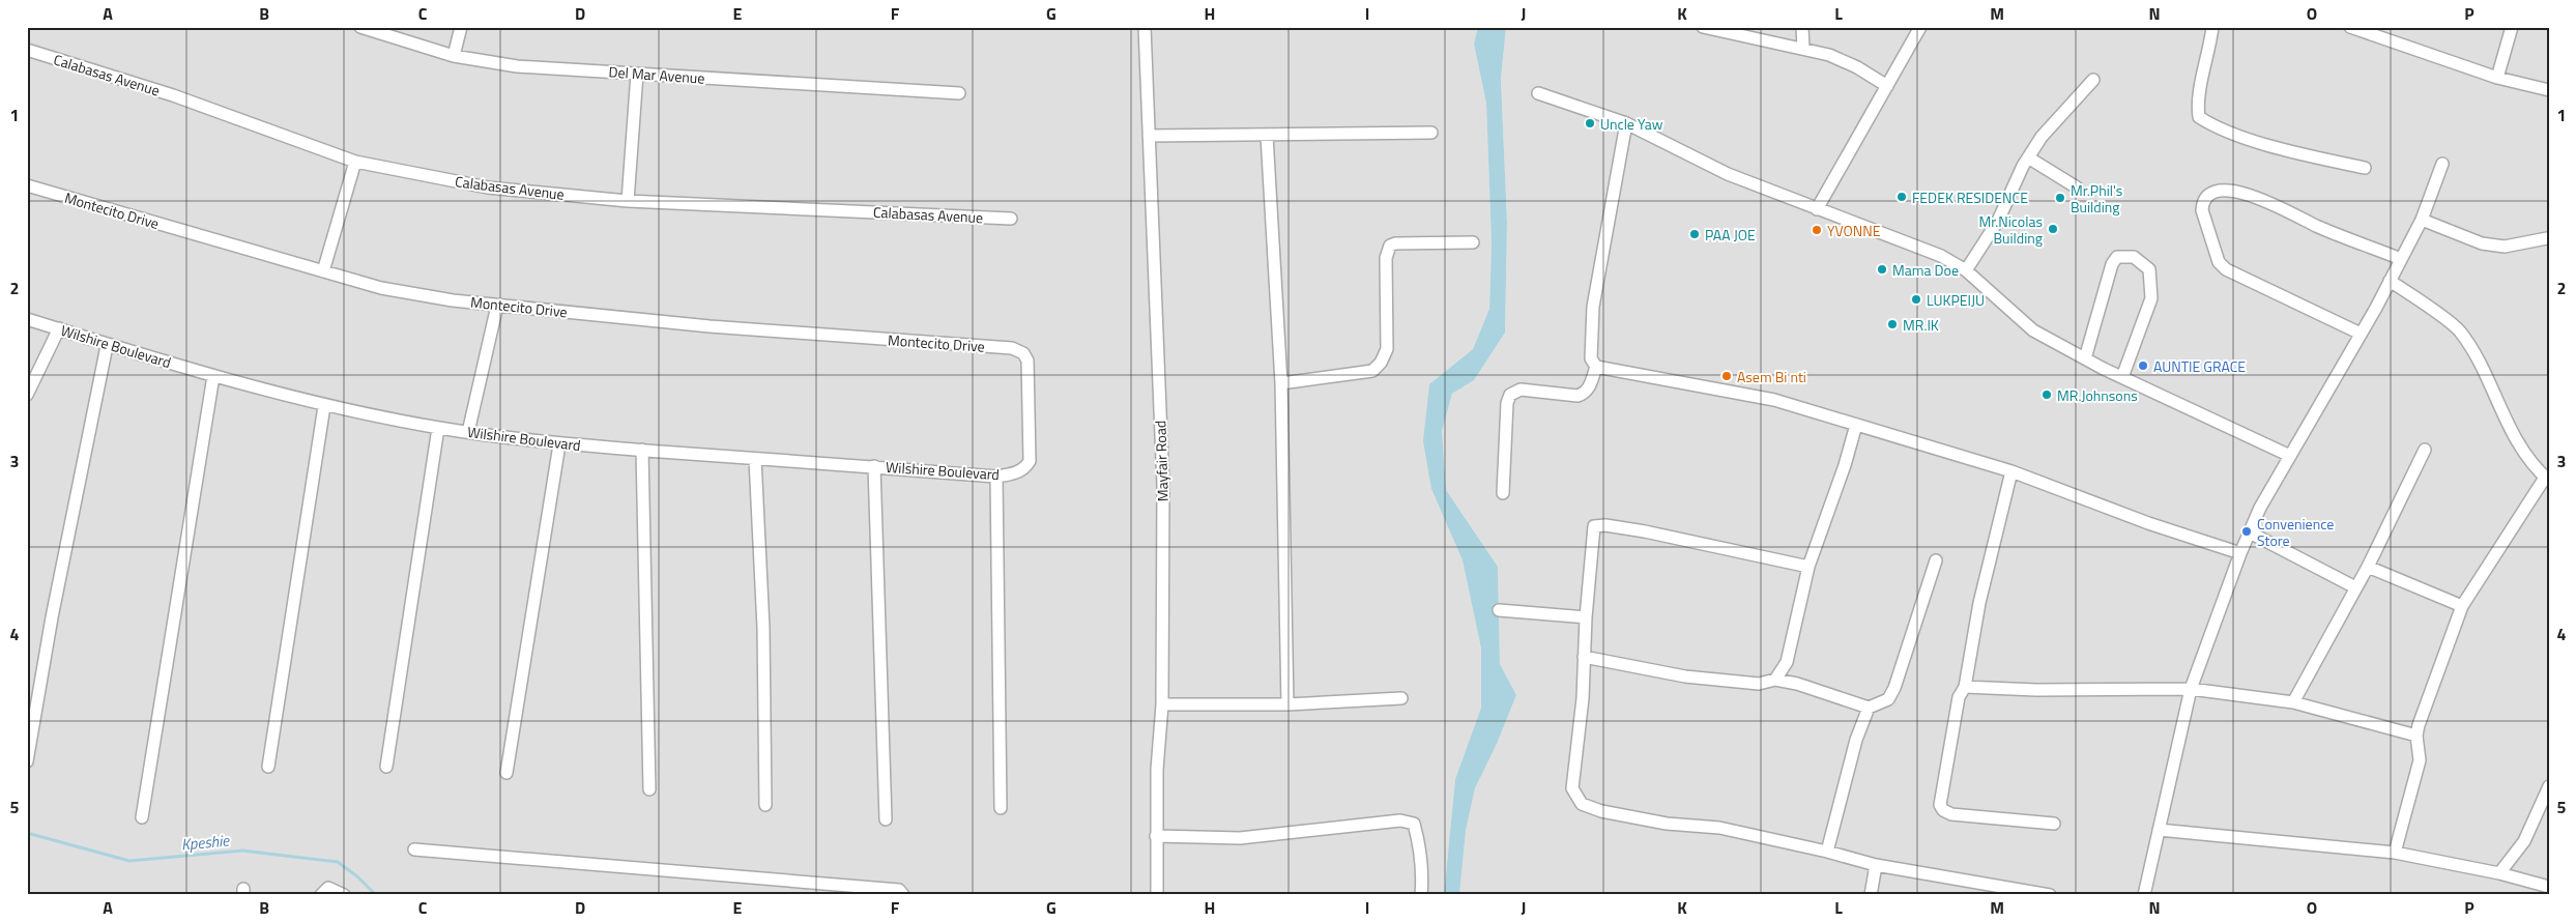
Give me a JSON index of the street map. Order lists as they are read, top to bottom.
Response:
{
  "streets": {
    "street": [
      "Calabasas Avenue",
      "Del Mar Avenue",
      "Montecito Drive",
      "Wilshire Boulevard",
      "Mayfair Road"
    ]
  },
  "crossings": [
    ["Montecito Drive", "Wilshire Boulevard"]
  ],
  "water": ["Kpeshie"],
  "places": [
    "Uncle Yaw",
    "FEDEK RESIDENCE",
    "Mr.Phil's Building",
    "Mr.Nicolas Building",
    "YVONNE",
    "PAA JOE",
    "Mama Doe",
    "LUKPEIJU",
    "MR.IK",
    "AUNTIE GRACE",
    "Asem Bi nti",
    "MR.Johnsons",
    "Convenience Store"
  ],
  "grid": {
    "columns": [
      "A",
      "B",
      "C",
      "D",
      "E",
      "F",
      "G",
      "H",
      "I",
      "J",
      "K",
      "L",
      "M",
      "N",
      "O",
      "P"
    ],
    "rows": [
      "1",
      "2",
      "3",
      "4",
      "5"
    ]
  }
}
